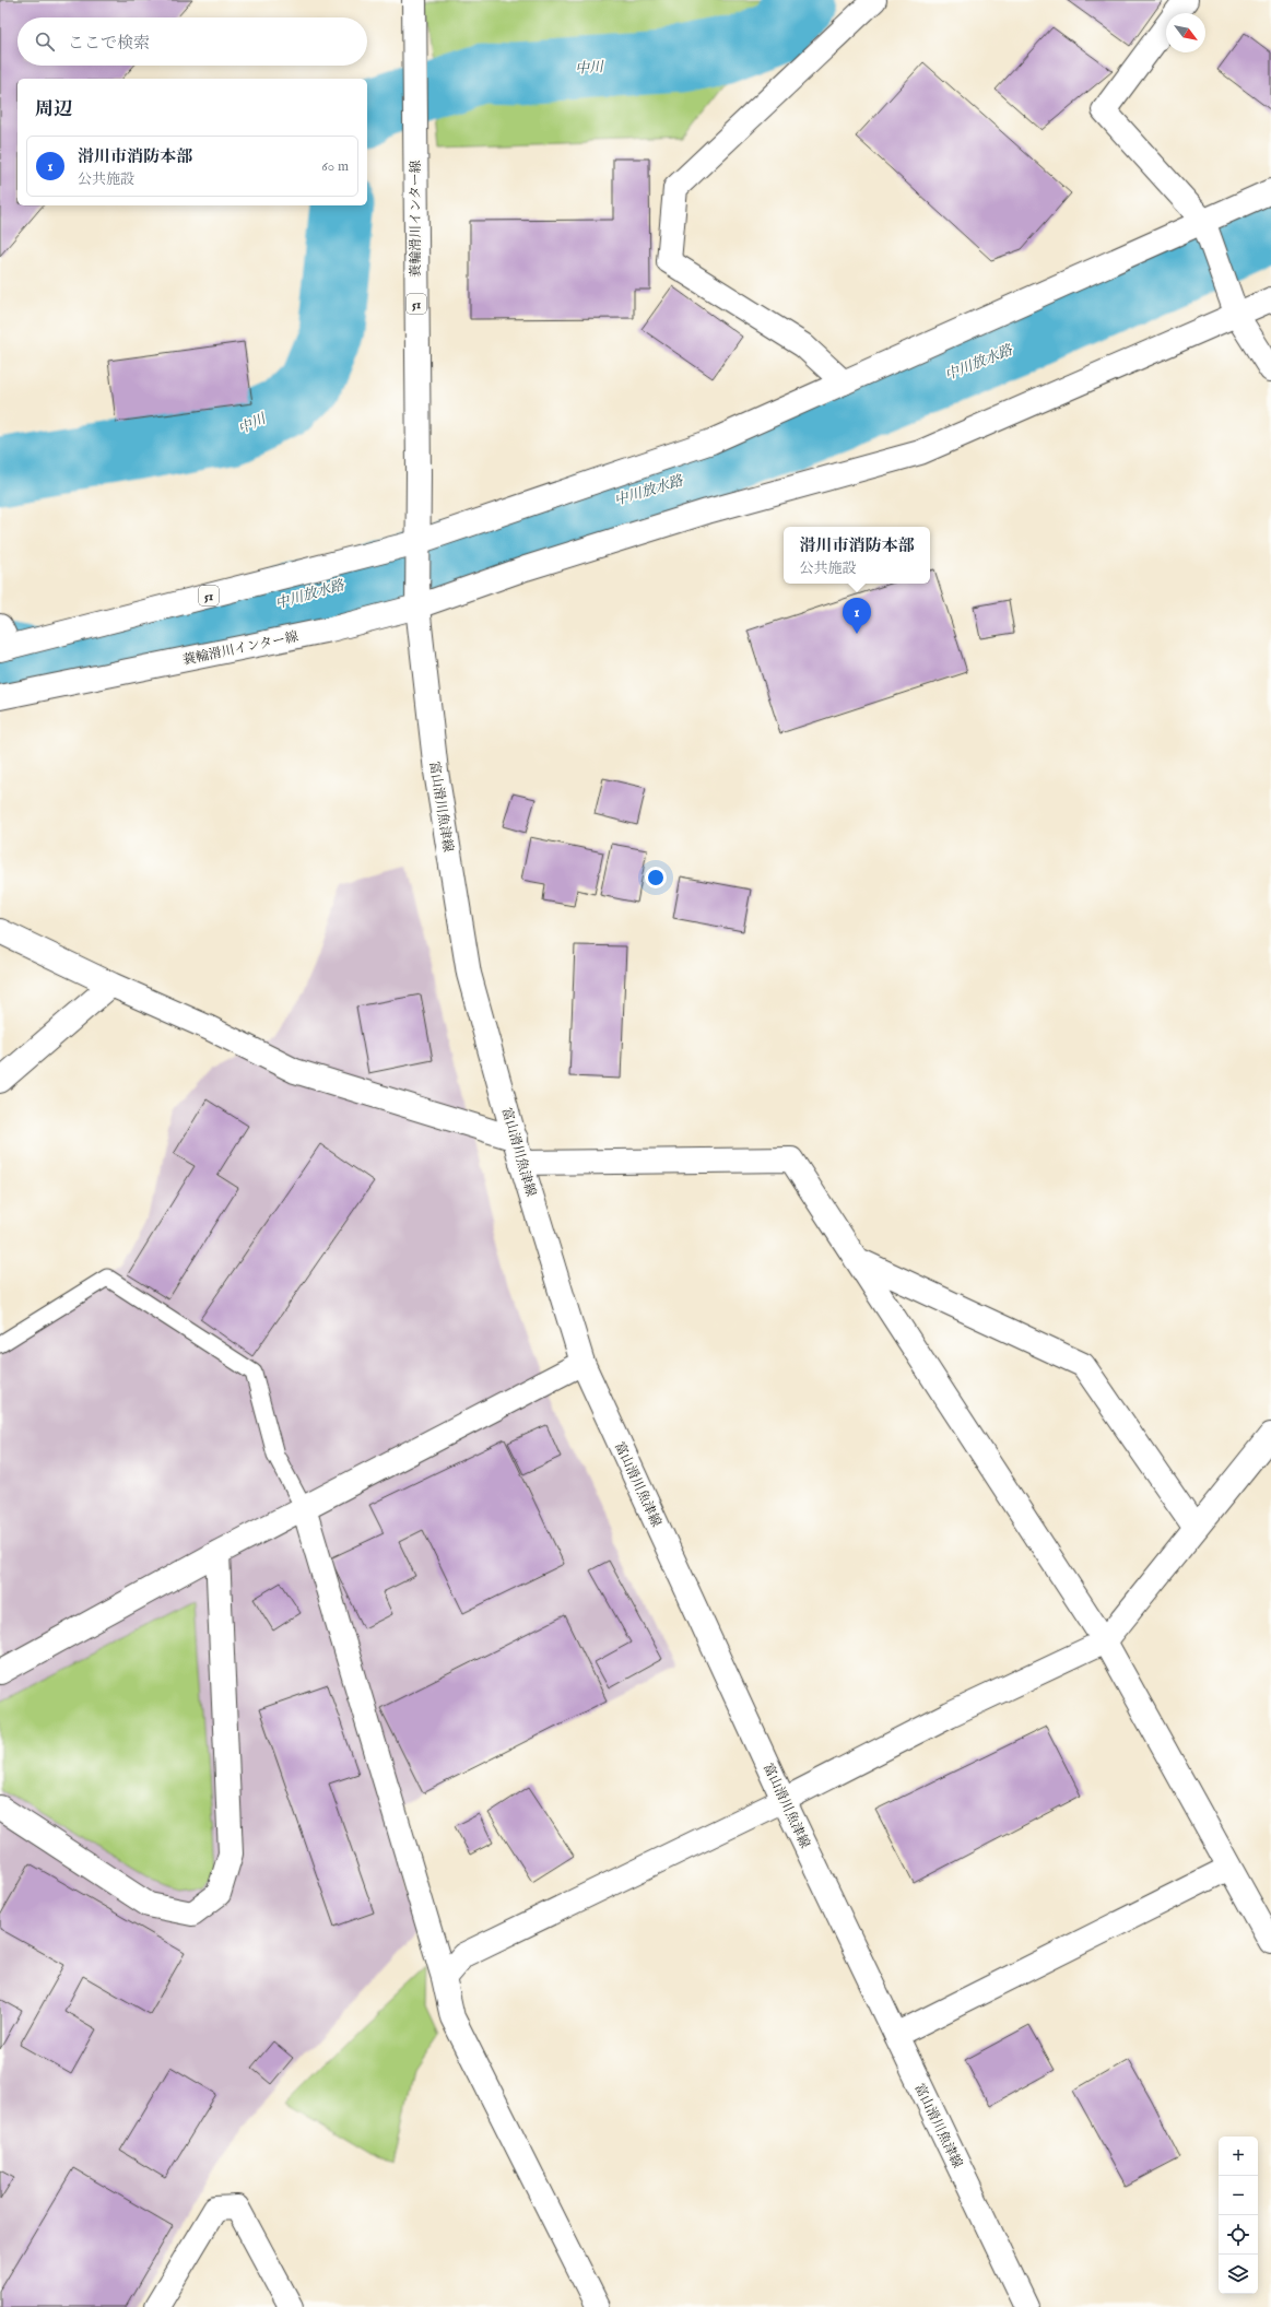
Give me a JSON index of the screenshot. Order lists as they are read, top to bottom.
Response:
{
  "streets": {
    "street": ["蓑輪滑川インター線", "51", "富山滑川魚津線"]
  },
  "crossings": [
    ["蓑輪滑川インター線", "51"],
    ["蓑輪滑川インター線", "富山滑川魚津線"]
  ],
  "water": ["中川", "中川放水路"],
  "north": "bottom right",
  "page": {
    "search": "ここで検索",
    "heading": "周辺",
    "list": [
      {
        "mark": "1",
        "name": "滑川市消防本部",
        "note": "公共施設",
        "value": "60 m"
      }
    ],
    "popup": ["滑川市消防本部", "公共施設"],
    "pins": "1",
    "map_buttons": ["+", "−"]
  }
}
